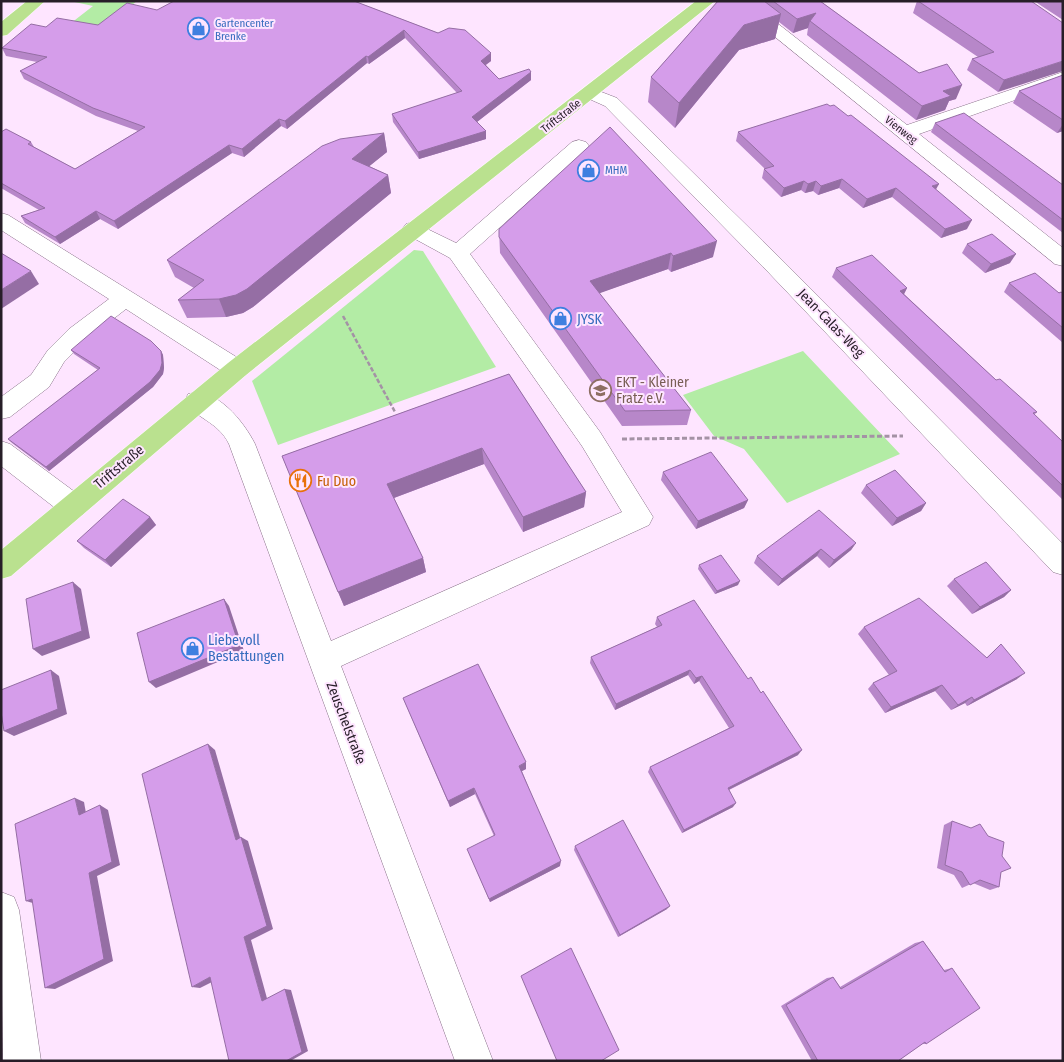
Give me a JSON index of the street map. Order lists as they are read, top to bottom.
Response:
{
  "streets": {
    "main road": ["Triftstraße"],
    "street": ["Vienweg", "Jean-Calas-Weg", "Zeuschelstraße"]
  },
  "crossings": [
    ["Triftstraße", "Jean-Calas-Weg"],
    ["Triftstraße", "Zeuschelstraße"]
  ],
  "places": {
    "shop": [
      "Gartencenter Brenke",
      "MHM",
      "JYSK",
      "Liebevoll Bestattungen"
    ],
    "school or university": ["EKT - Kleiner Fratz e.V."],
    "restaurant": ["Fu Duo"]
  }
}
